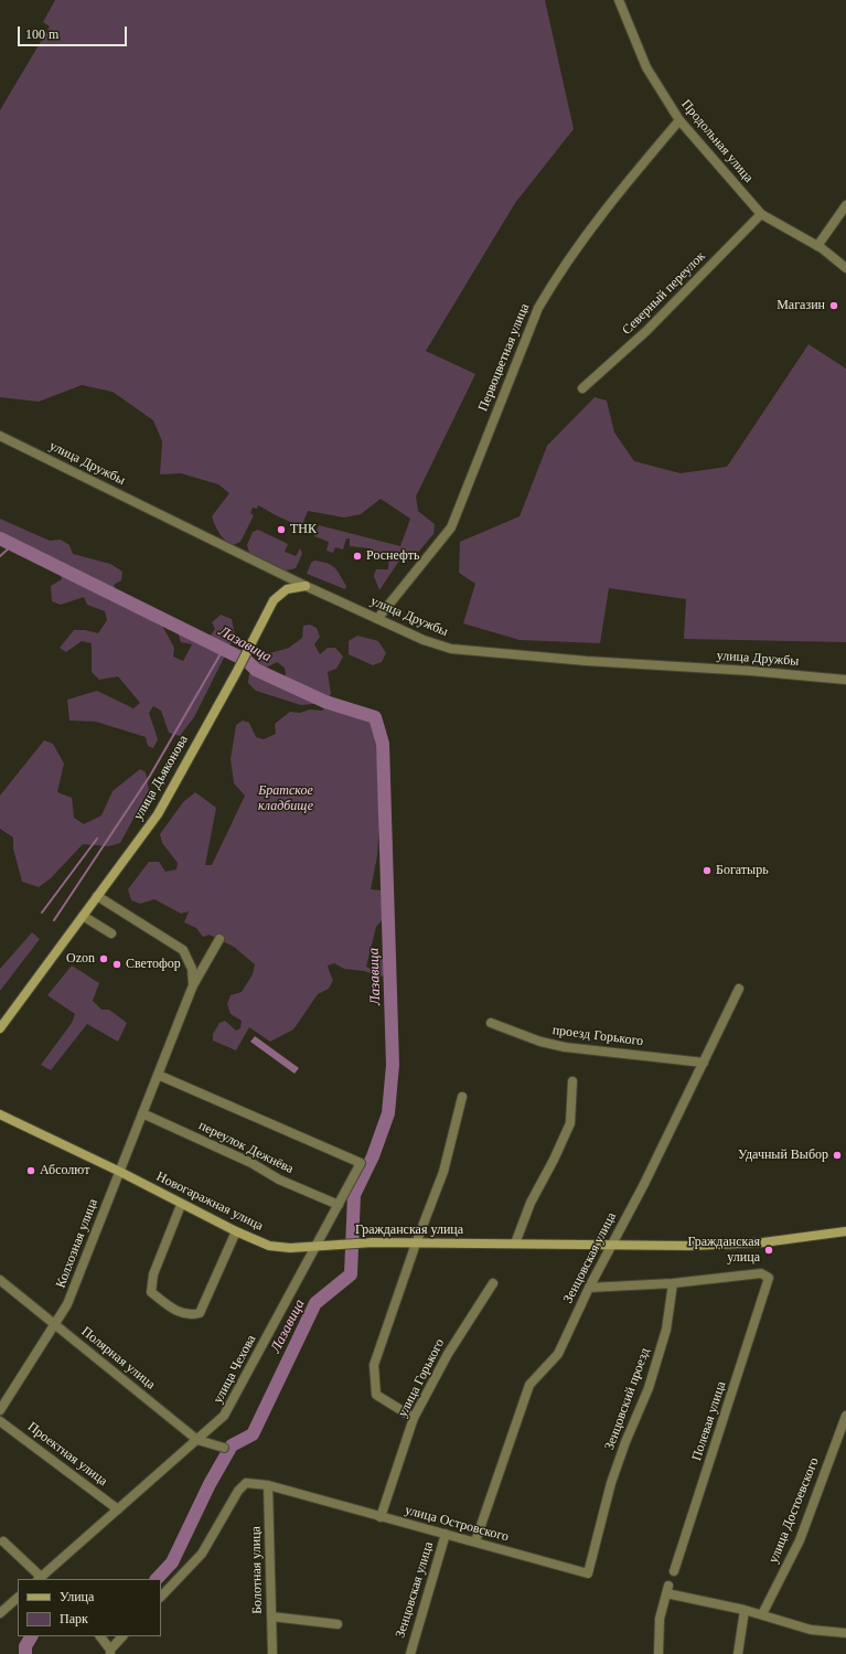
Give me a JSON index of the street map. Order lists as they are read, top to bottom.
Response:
{
  "streets": {
    "main road": ["улица Дьяконова", "Новогаражная улица", "Гражданская улица"],
    "street": [
      "Продольная улица",
      "Северный переулок",
      "Первоцветная улица",
      "улица Дружбы",
      "проезд Горького",
      "переулок Дежнёва",
      "Колхозная улица",
      "Зенцовская улица",
      "Полярная улица",
      "улица Чехова",
      "улица Горького",
      "Зенцовский проезд",
      "Полевая улица",
      "Проектная улица",
      "улица Достоевского",
      "улица Островского",
      "Болотная улица"
    ]
  },
  "crossings": [
    ["Продольная улица", "Северный переулок"],
    ["Продольная улица", "Первоцветная улица"],
    ["Первоцветная улица", "улица Дружбы"],
    ["улица Дружбы", "улица Дьяконова"],
    ["проезд Горького", "Зенцовская улица"],
    ["переулок Дежнёва", "Колхозная улица"],
    ["переулок Дежнёва", "улица Чехова"],
    ["Новогаражная улица", "Гражданская улица"],
    ["Новогаражная улица", "Колхозная улица"],
    ["Новогаражная улица", "улица Чехова"],
    ["Гражданская улица", "Зенцовская улица"],
    ["Гражданская улица", "улица Чехова"],
    ["Колхозная улица", "Полярная улица"],
    ["Колхозная улица", "улица Чехова"],
    ["Зенцовская улица", "улица Островского"],
    ["Полярная улица", "улица Чехова"],
    ["улица Чехова", "Проектная улица"],
    ["улица Горького", "улица Островского"],
    ["Зенцовский проезд", "Полевая улица"],
    ["Зенцовский проезд", "улица Островского"],
    ["улица Островского", "Болотная улица"]
  ],
  "water": ["Лазавица"],
  "parks": ["Братское кладбище"],
  "places": [
    "Магазин",
    "ТНК",
    "Роснефть",
    "Богатырь",
    "Ozon",
    "Светофор",
    "Удачный Выбор",
    "Абсолют",
    "Гражданская улица"
  ],
  "legend": ["Улица", "Парк"],
  "scale_bar": "100 m"
}
